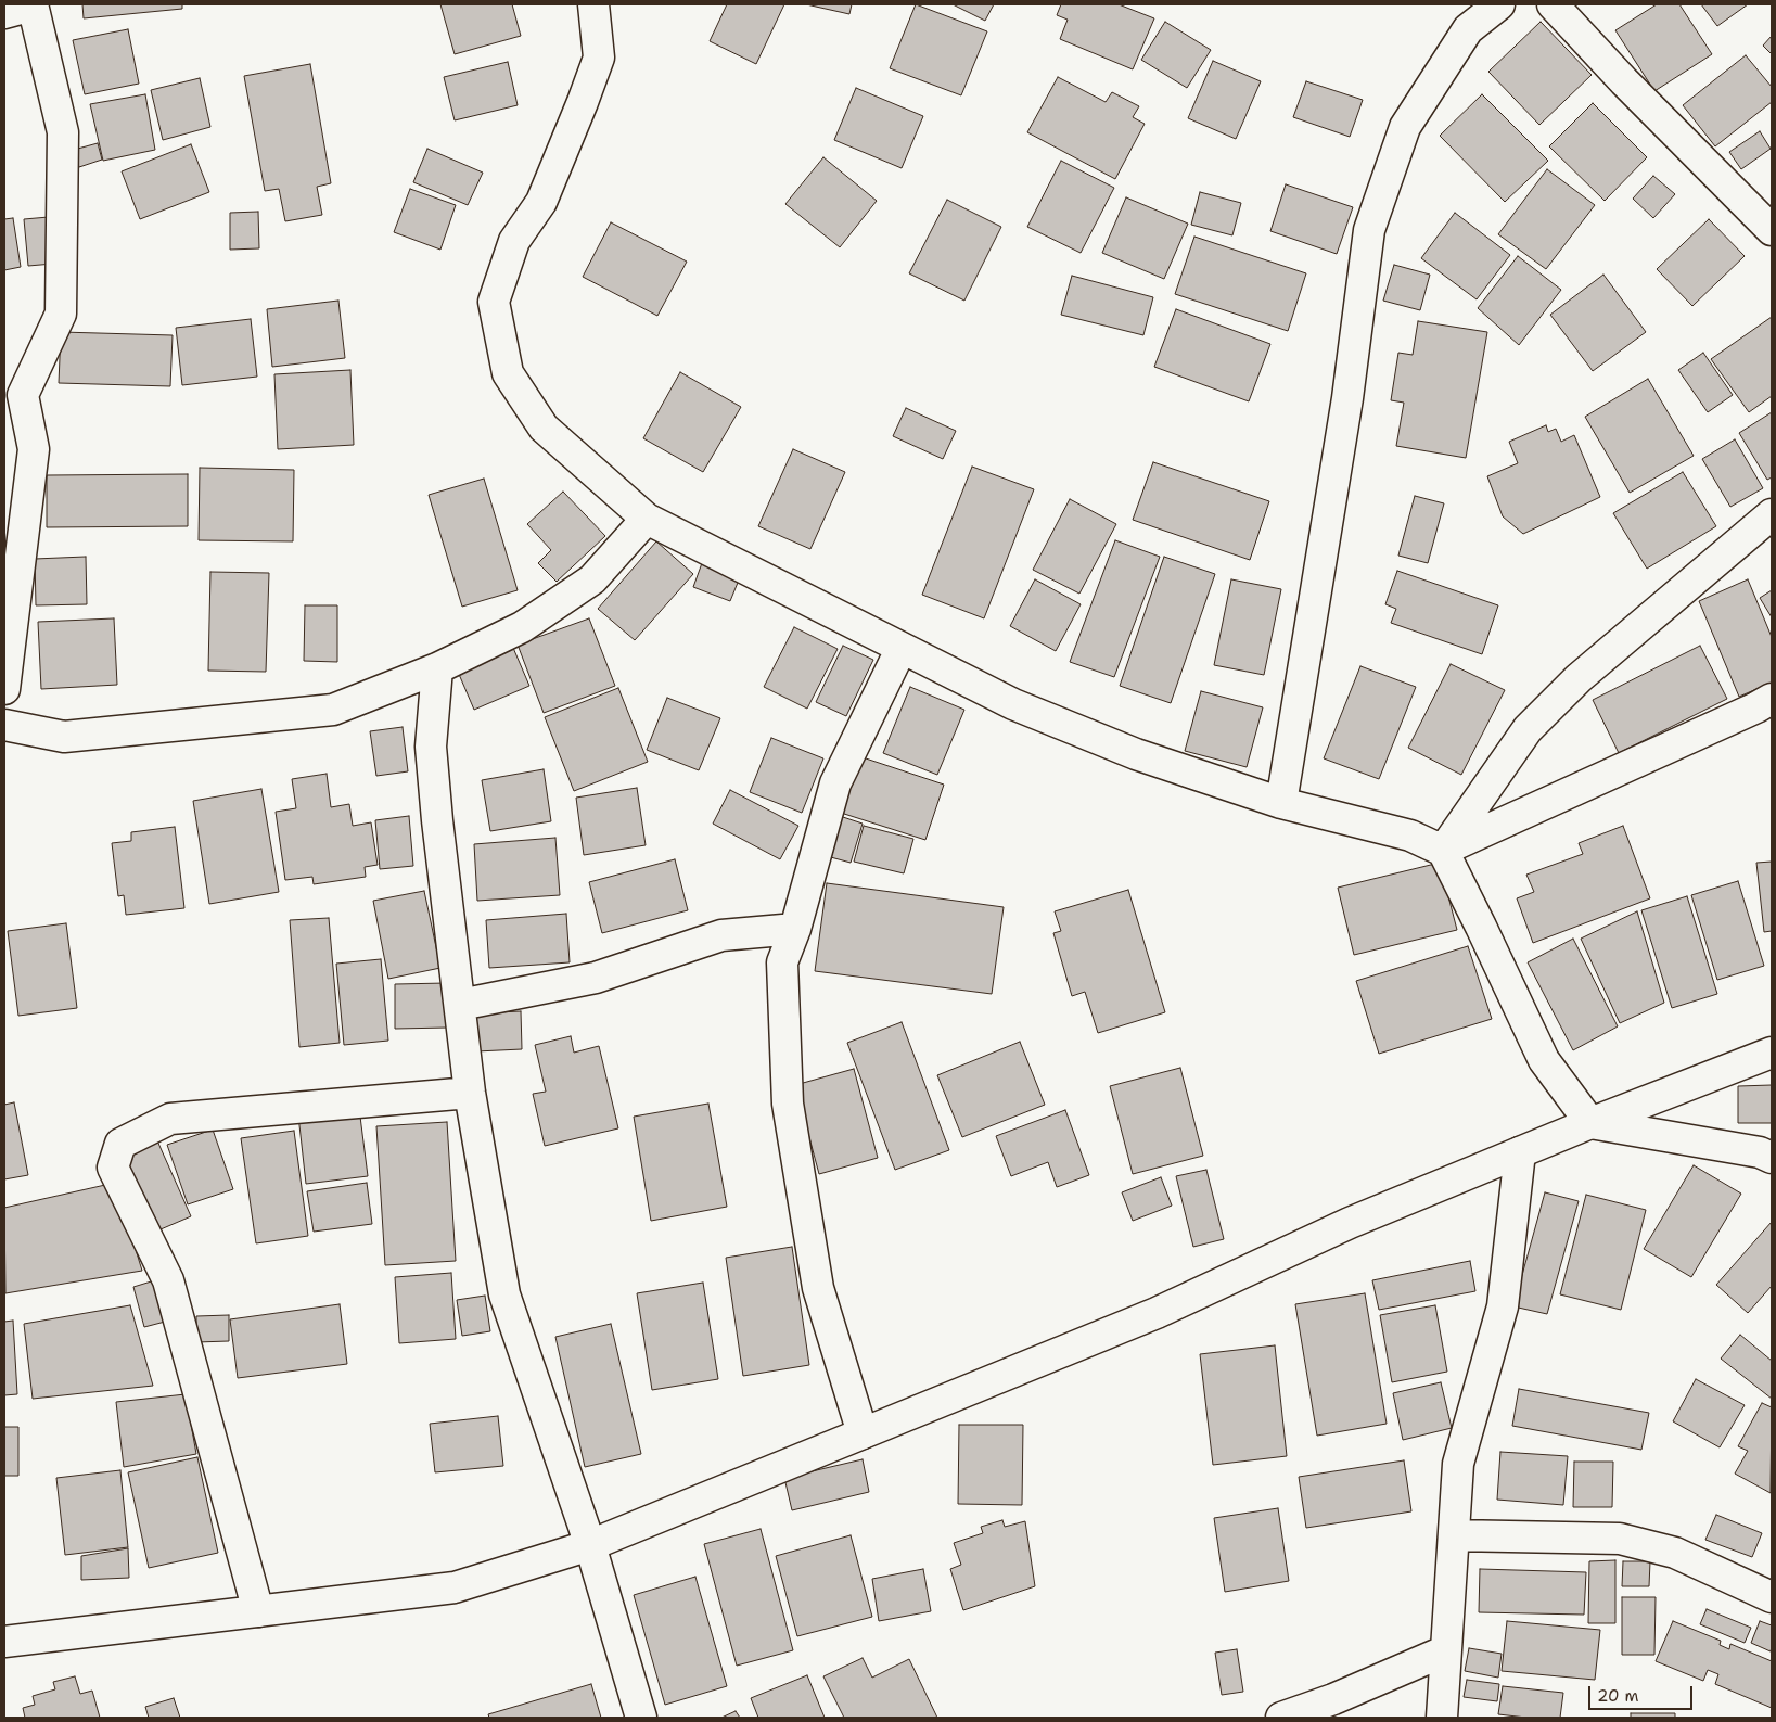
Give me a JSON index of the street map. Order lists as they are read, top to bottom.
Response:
{
  "scale_bar": "20 m"
}
